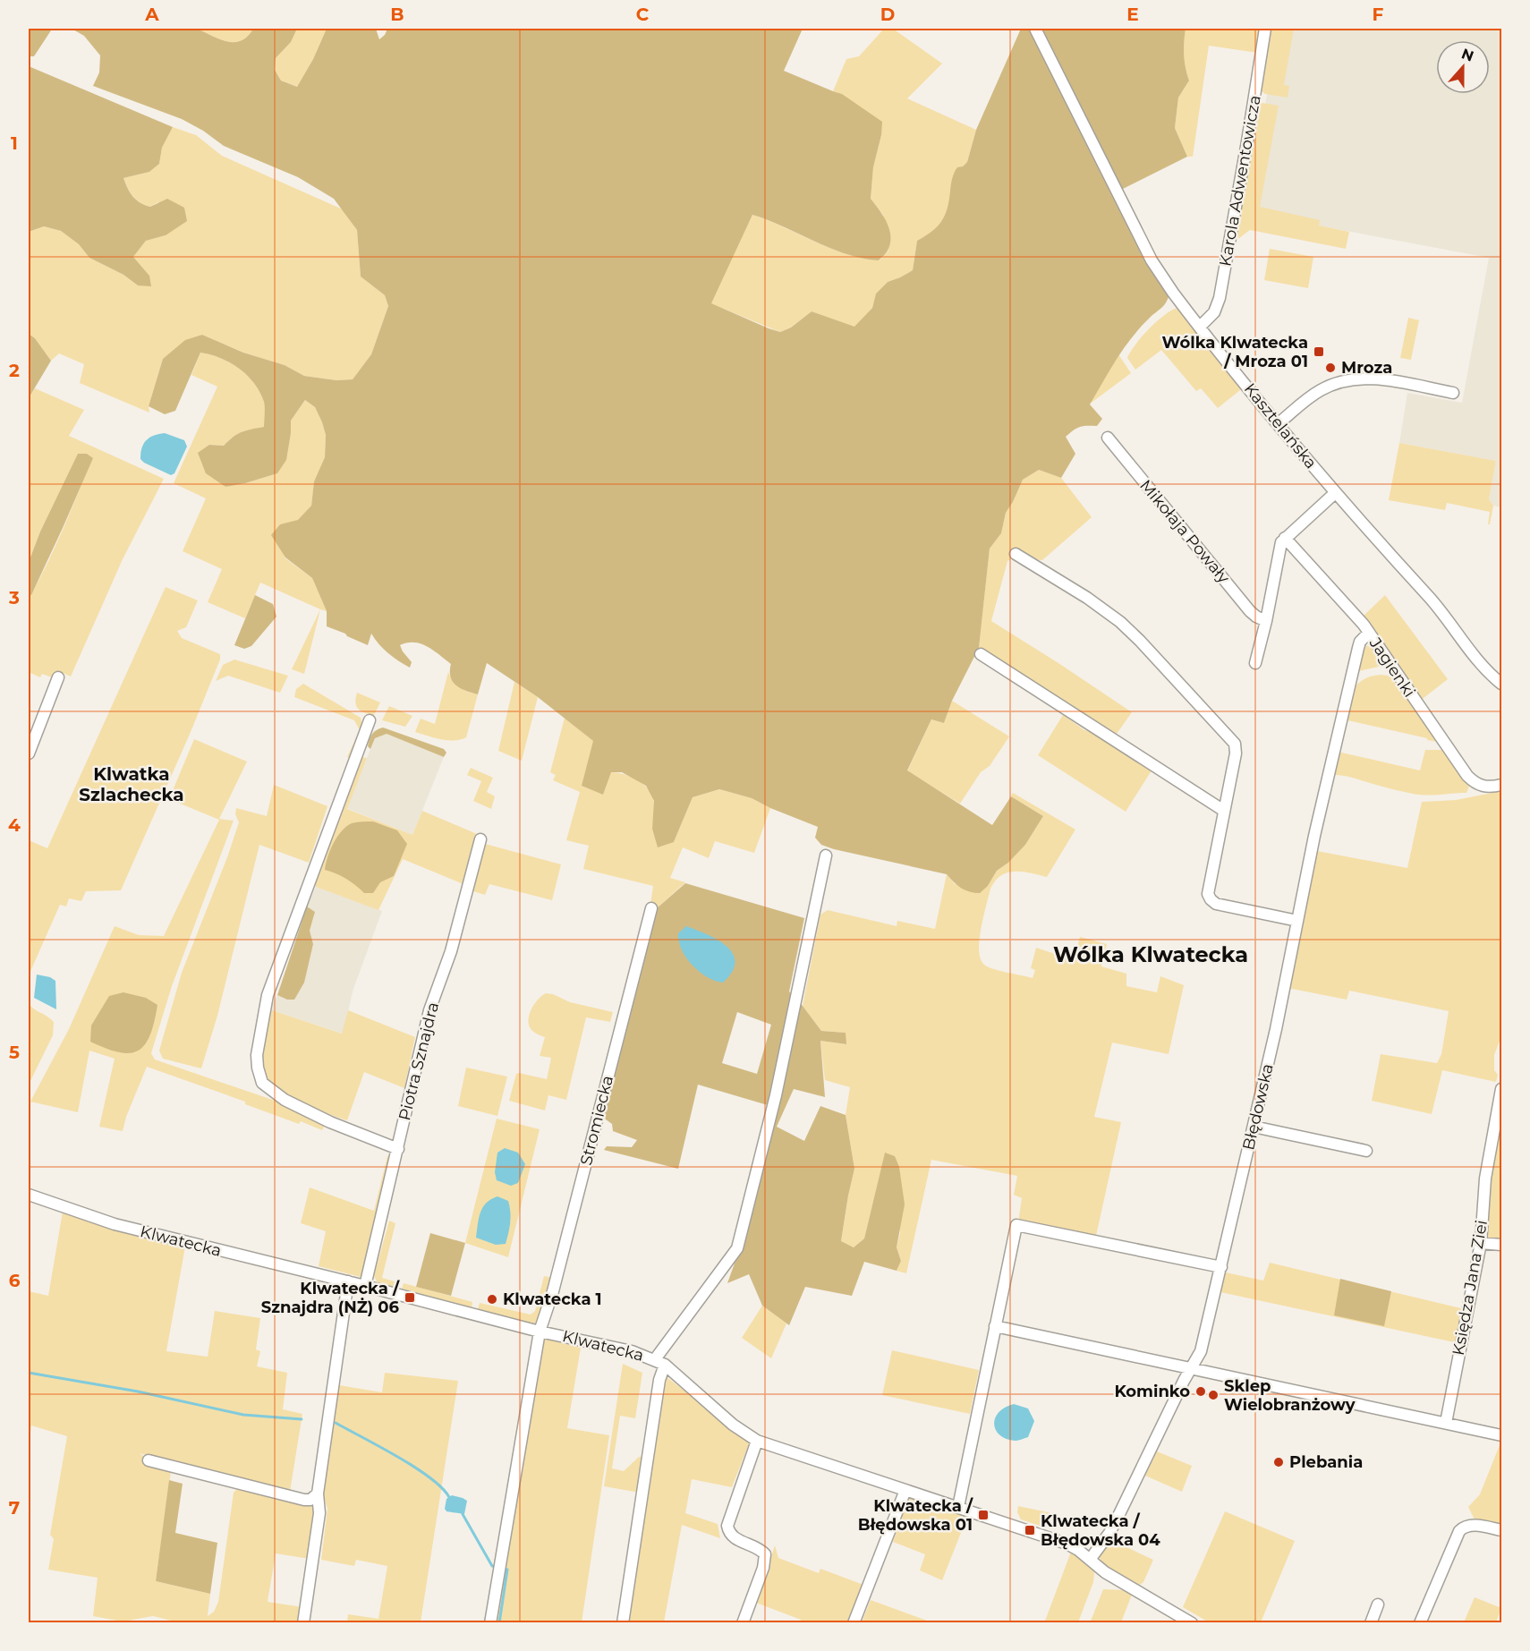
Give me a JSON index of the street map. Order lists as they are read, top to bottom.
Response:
{
  "streets": {
    "street": [
      "Karola Adwentowicza",
      "Kasztelańska",
      "Mikołaja Powały",
      "Jagienki",
      "Piotra Sznajdra",
      "Błędowska",
      "Stromiecka",
      "Klwatecka",
      "Księdza Jana Ziei"
    ]
  },
  "crossings": [
    ["Karola Adwentowicza", "Kasztelańska"],
    ["Jagienki", "Błędowska"],
    ["Piotra Sznajdra", "Klwatecka"],
    ["Błędowska", "Klwatecka"],
    ["Stromiecka", "Klwatecka"]
  ],
  "districts": ["Klwatka Szlachecka", "Wólka Klwatecka"],
  "places": {
    "transit": [
      "Wólka Klwatecka / Mroza 01",
      "Klwatecka / Sznajdra (NŻ) 06",
      "Klwatecka / Błędowska 01",
      "Klwatecka / Błędowska 04"
    ],
    "other": [
      "Mroza",
      "Klwatecka 1",
      "Kominko",
      "Sklep Wielobranżowy",
      "Plebania"
    ]
  },
  "north": "top",
  "grid": {
    "columns": [
      "A",
      "B",
      "C",
      "D",
      "E",
      "F"
    ],
    "rows": [
      "1",
      "2",
      "3",
      "4",
      "5",
      "6",
      "7"
    ]
  }
}
